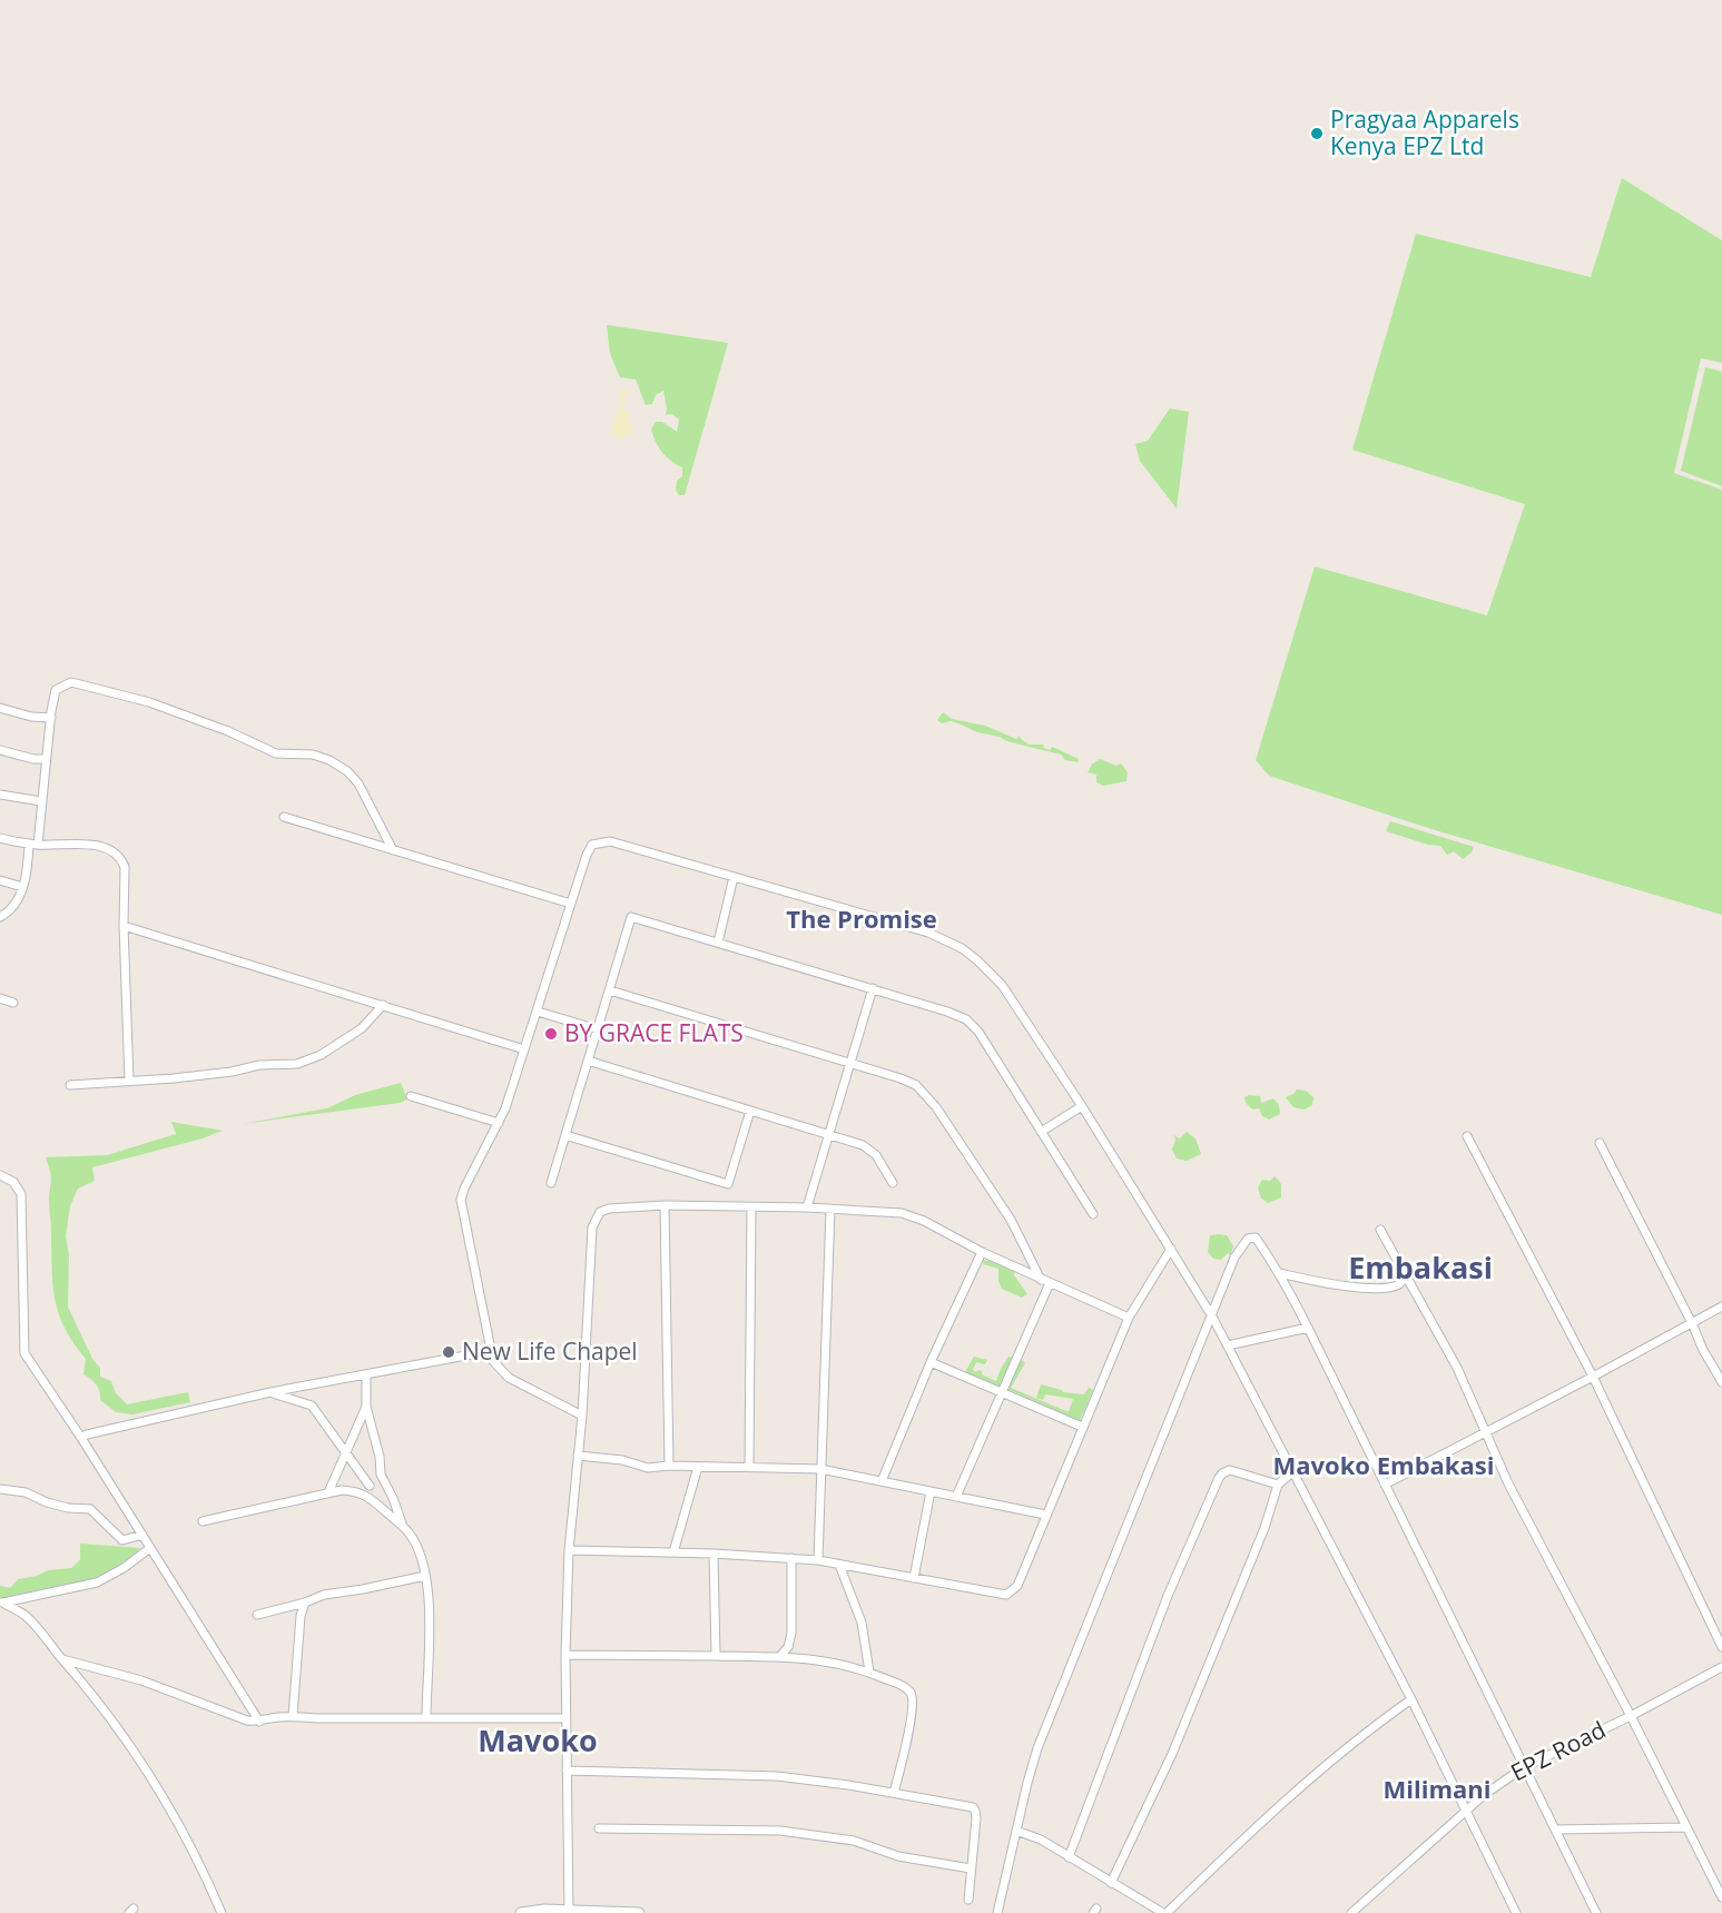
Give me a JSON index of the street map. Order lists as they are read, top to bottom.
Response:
{
  "streets": {
    "street": ["EPZ Road"]
  },
  "districts": [
    "The Promise",
    "Embakasi",
    "Mavoko Embakasi",
    "Mavoko",
    "Milimani"
  ],
  "places": ["Pragyaa Apparels Kenya EPZ Ltd", "BY GRACE FLATS", "New Life Chapel"]
}
